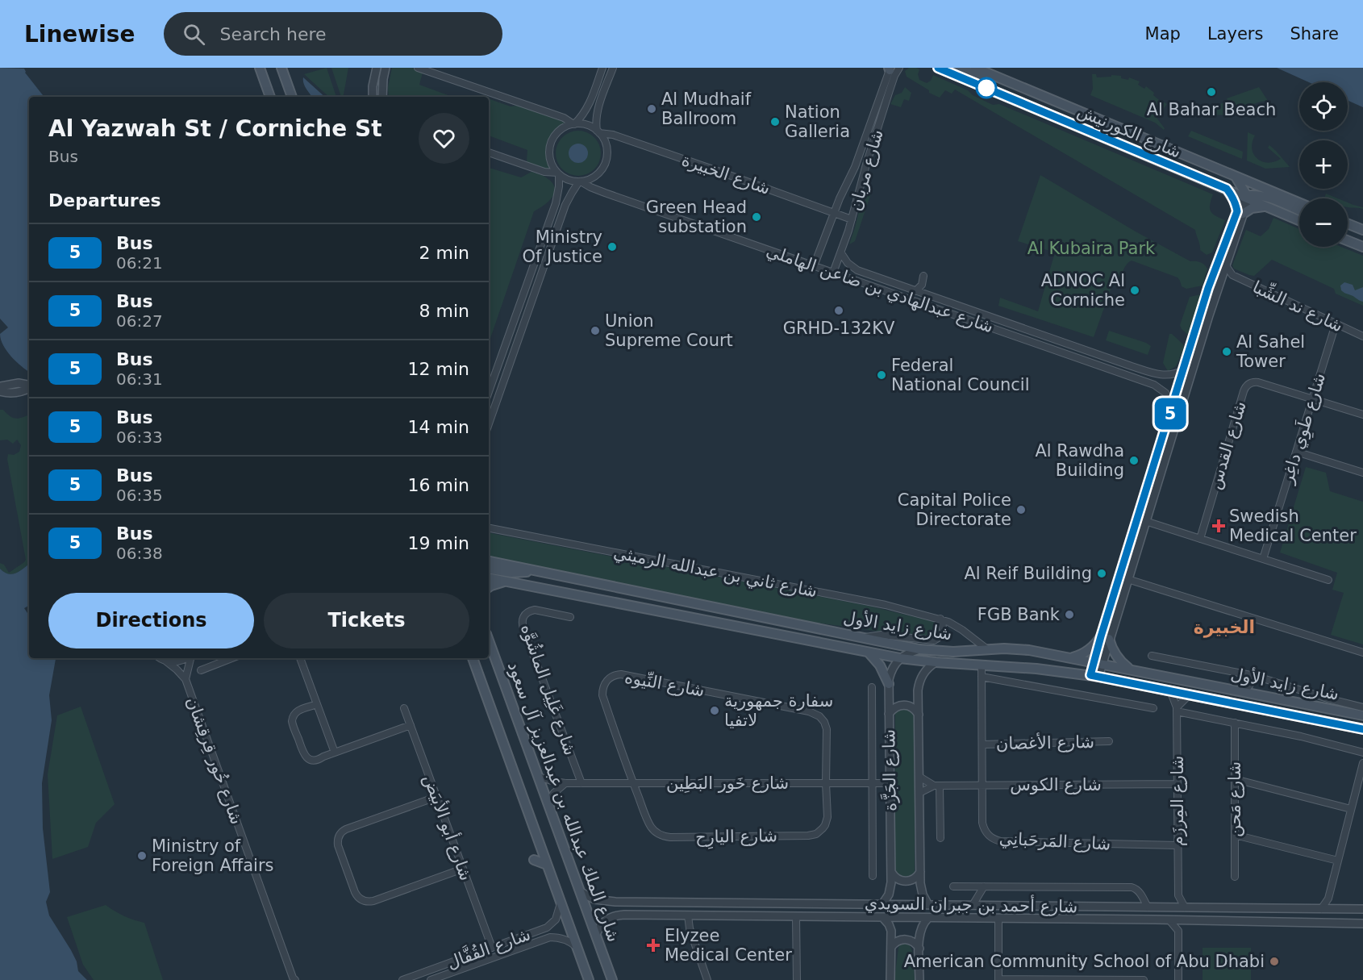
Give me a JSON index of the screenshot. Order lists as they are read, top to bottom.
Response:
{
  "streets": {
    "main road": ["شارع الكورنيش", "شارع زايد الأول", "شارع الملك عبدالله بن عبدالعزيز آل سعود"],
    "street": [
      "شارع مربان",
      "شارع الخبيرة",
      "شارع عبدالهادي بن ضاعن الهاملي",
      "شارع ند الشِّبا",
      "شارع طَوِي داغِر",
      "شارع القدس",
      "شارع ثاني بن عبدالله الرميثي",
      "شارع النِّيوه",
      "شارع غَلِيل الماشُوَّه",
      "شارع الأغصان",
      "شارع خُور قِرقِشان",
      "شارع الجَزَّة",
      "شارع خَور البَطِين",
      "شارع الكوس",
      "شارع مَحن",
      "شارع المِرزَم",
      "شارع أبو الأبيَض",
      "شارع اليارِح",
      "شارع المَرحَبانِي",
      "شارع أحمد بن جبران السويدي",
      "شارع القُفَّال"
    ]
  },
  "crossings": [
    ["شارع مربان", "شارع الخبيرة"],
    ["شارع مربان", "شارع عبدالهادي بن ضاعن الهاملي"],
    ["شارع الخبيرة", "شارع عبدالهادي بن ضاعن الهاملي"],
    ["شارع ند الشِّبا", "شارع طَوِي داغِر"],
    ["شارع طَوِي داغِر", "شارع القدس"],
    ["شارع ثاني بن عبدالله الرميثي", "شارع زايد الأول"],
    ["شارع زايد الأول", "شارع الجَزَّة"],
    ["شارع زايد الأول", "شارع المِرزَم"],
    ["شارع زايد الأول", "شارع المَرحَبانِي"],
    ["شارع النِّيوه", "شارع خَور البَطِين"],
    ["شارع النِّيوه", "شارع اليارِح"],
    ["شارع غَلِيل الماشُوَّه", "شارع خَور البَطِين"],
    ["شارع الأغصان", "شارع المَرحَبانِي"],
    ["شارع الجَزَّة", "شارع خَور البَطِين"],
    ["شارع الجَزَّة", "شارع الكوس"],
    ["شارع الجَزَّة", "شارع أحمد بن جبران السويدي"],
    ["شارع خَور البَطِين", "شارع الملك عبدالله بن عبدالعزيز آل سعود"],
    ["شارع خَور البَطِين", "شارع اليارِح"],
    ["شارع الكوس", "شارع المِرزَم"],
    ["شارع الكوس", "شارع المَرحَبانِي"],
    ["شارع المِرزَم", "شارع المَرحَبانِي"],
    ["شارع المِرزَم", "شارع أحمد بن جبران السويدي"],
    ["شارع الملك عبدالله بن عبدالعزيز آل سعود", "شارع أحمد بن جبران السويدي"],
    ["شارع أبو الأبيَض", "شارع القُفَّال"]
  ],
  "districts": ["الخبيرة"],
  "parks": ["Al Kubaira Park"],
  "places": {
    "other": [
      "Al Bahar Beach",
      "Al Mudhaif Ballroom",
      "Nation Galleria",
      "Green Head substation",
      "Ministry Of Justice",
      "ADNOC Al Corniche",
      "GRHD-132KV",
      "Union Supreme Court",
      "Al Sahel Tower",
      "Federal National Council",
      "Al Rawdha Building",
      "Capital Police Directorate",
      "Al Reif Building",
      "FGB Bank",
      "سفارة جمهورية لاتفيا",
      "Ministry of Foreign Affairs",
      "American Community School of Abu Dhabi"
    ],
    "health": ["Swedish Medical Center", "Elyzee Medical Center"]
  },
  "lines": ["bus line 5"],
  "page": {
    "header": "Linewise",
    "search": "Search here",
    "nav": ["Map", "Layers", "Share"],
    "on_map": "5",
    "map_buttons": ["+", "−"],
    "heading": [
      ["Al Yazwah St / Corniche St", "Bus"],
      "Departures"
    ],
    "list": [
      {
        "mark": "5",
        "name": "Bus",
        "note": "06:21",
        "value": "2 min"
      },
      {
        "mark": "5",
        "name": "Bus",
        "note": "06:27",
        "value": "8 min"
      },
      {
        "mark": "5",
        "name": "Bus",
        "note": "06:31",
        "value": "12 min"
      },
      {
        "mark": "5",
        "name": "Bus",
        "note": "06:33",
        "value": "14 min"
      },
      {
        "mark": "5",
        "name": "Bus",
        "note": "06:35",
        "value": "16 min"
      },
      {
        "mark": "5",
        "name": "Bus",
        "note": "06:38",
        "value": "19 min"
      }
    ],
    "buttons": ["Directions", "Tickets"]
  }
}
